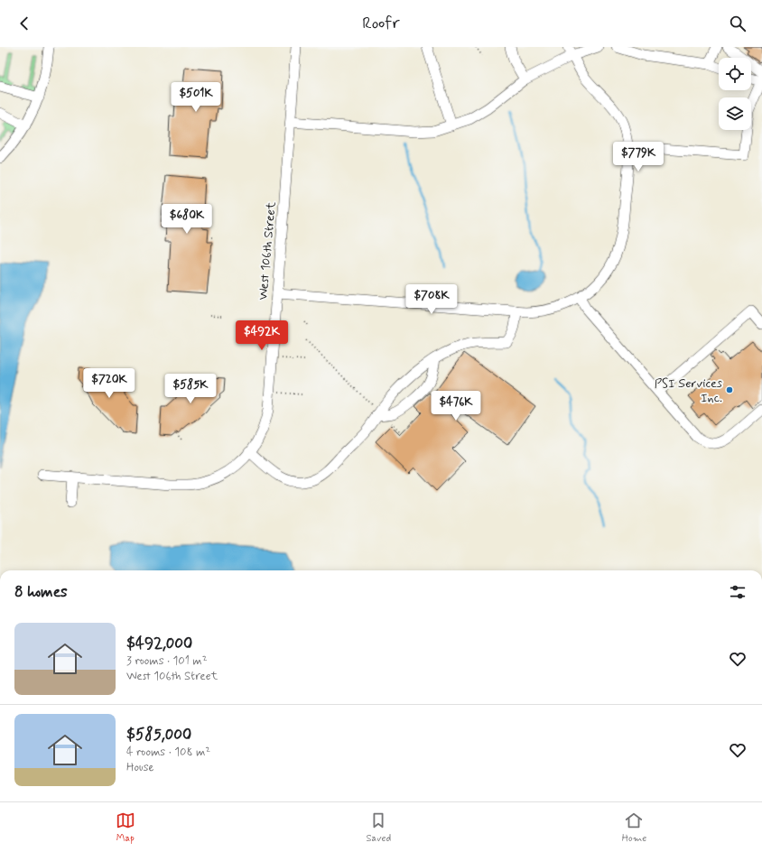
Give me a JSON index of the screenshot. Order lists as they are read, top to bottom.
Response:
{
  "streets": {
    "street": ["West 106th Street"]
  },
  "places": ["PSI Services Inc."],
  "page": {
    "header": "Roofr",
    "price": [
      "$501K",
      "$779K",
      "$680K",
      "$708K",
      "$492K",
      "$720K",
      "$585K",
      "$476K"
    ],
    "heading": "8 homes",
    "list": [
      {
        "name": "$492,000",
        "note": "3 rooms · 101 m² · West 106th Street"
      },
      {
        "name": "$585,000",
        "note": "4 rooms · 108 m² · House"
      }
    ],
    "tabs": ["Map", "Saved", "Home"]
  }
}
